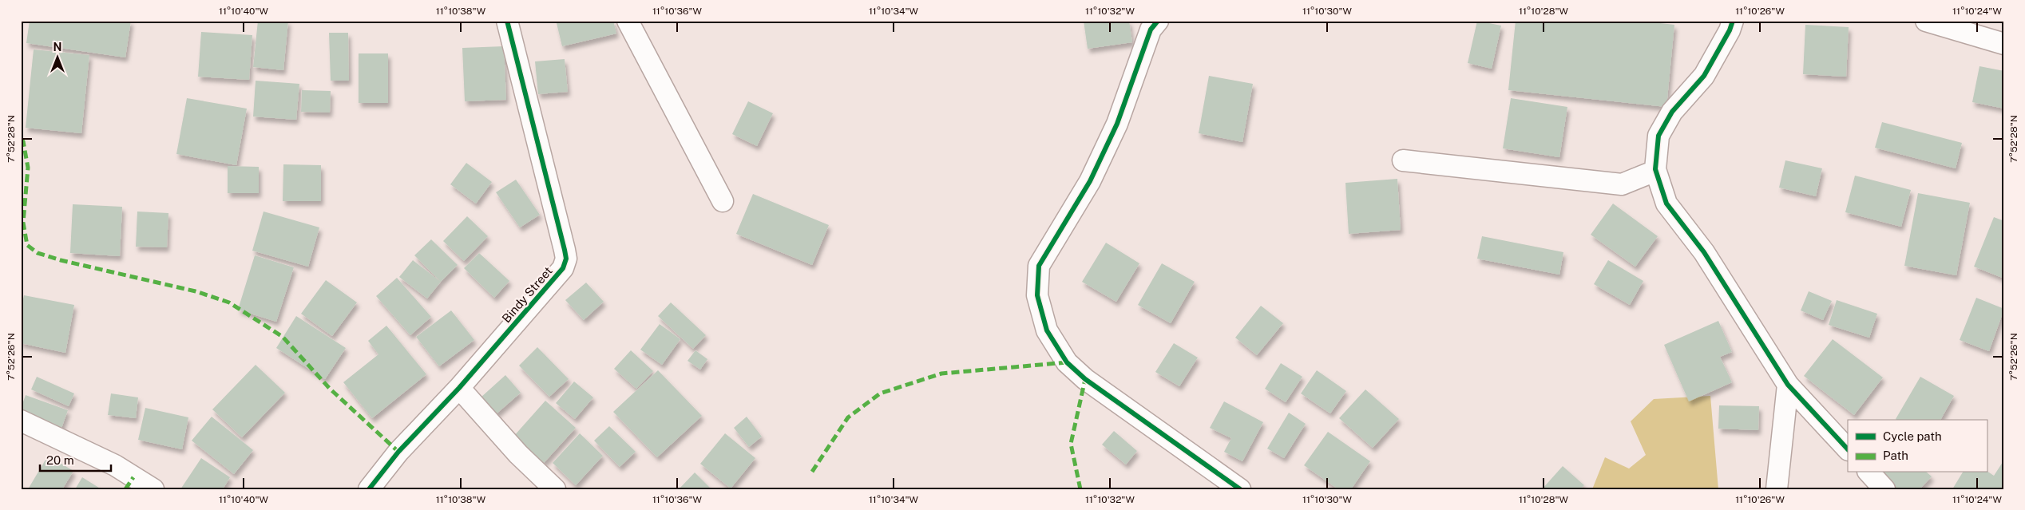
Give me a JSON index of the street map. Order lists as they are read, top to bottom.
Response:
{
  "streets": {
    "street": ["Bindy Street"]
  },
  "legend": ["Cycle path", "Path"],
  "scale_bar": "20 m",
  "north": "top",
  "coordinates": [
    "11°10'40\"W",
    "11°10'38\"W",
    "11°10'36\"W",
    "11°10'34\"W",
    "11°10'32\"W",
    "11°10'30\"W",
    "11°10'28\"W",
    "11°10'26\"W",
    "11°10'24\"W",
    "7°52'28\"N",
    "7°52'26\"N"
  ]
}
